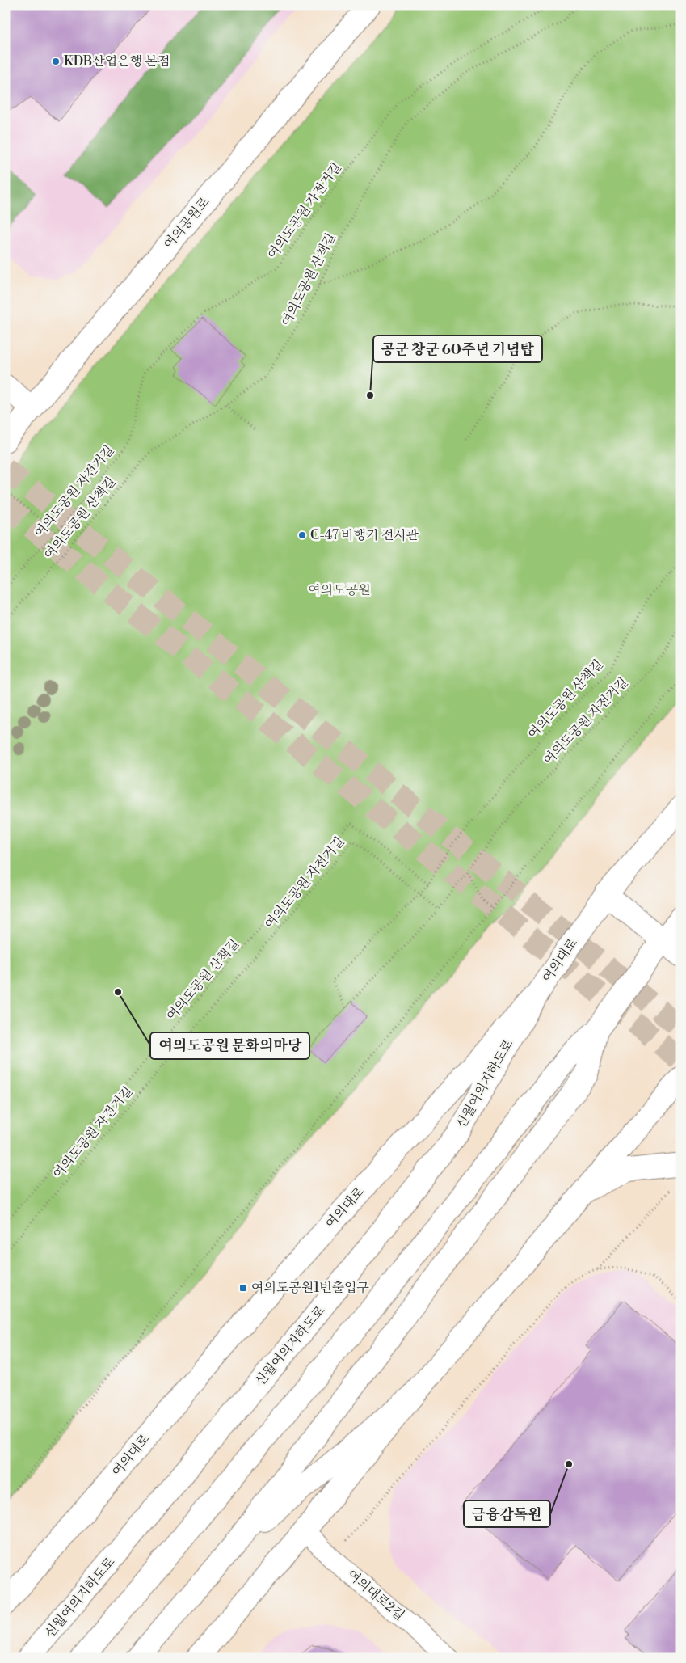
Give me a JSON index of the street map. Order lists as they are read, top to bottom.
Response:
{
  "streets": {
    "main road": ["여의공원로", "여의대로", "신월여의지하도로"],
    "street": ["여의대로2길"],
    "path": ["여의도공원 자전거길", "여의도공원 산책길"]
  },
  "crossings": [
    ["여의도공원 자전거길", "여의도공원 산책길"],
    ["여의대로", "신월여의지하도로"]
  ],
  "parks": ["여의도공원"],
  "places": {
    "other": [
      "KDB산업은행 본점",
      "공군 창군 60주년 기념탑",
      "C-47 비행기 전시관",
      "여의도공원 문화의마당",
      "금융감독원"
    ],
    "transit": ["여의도공원1번출입구"]
  }
}
